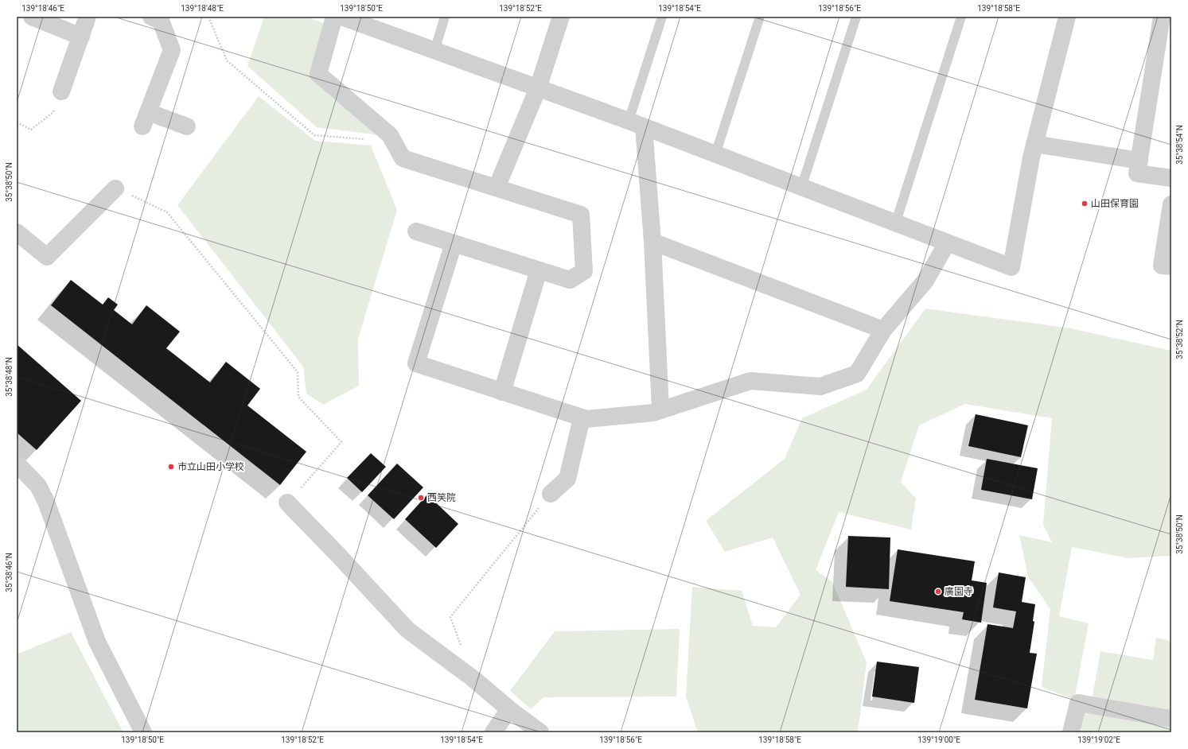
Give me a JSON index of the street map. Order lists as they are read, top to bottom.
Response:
{
  "places": [
    "山田保育園",
    "市立山田小学校",
    "西笑院",
    "廣園寺"
  ],
  "coordinates": [
    "139°18'46\"E",
    "139°18'48\"E",
    "139°18'50\"E",
    "139°18'52\"E",
    "139°18'54\"E",
    "139°18'56\"E",
    "139°18'58\"E",
    "35°38'54\"N",
    "35°38'50\"N",
    "35°38'52\"N",
    "35°38'48\"N",
    "35°38'46\"N",
    "139°19'00\"E",
    "139°19'02\"E"
  ]
}
